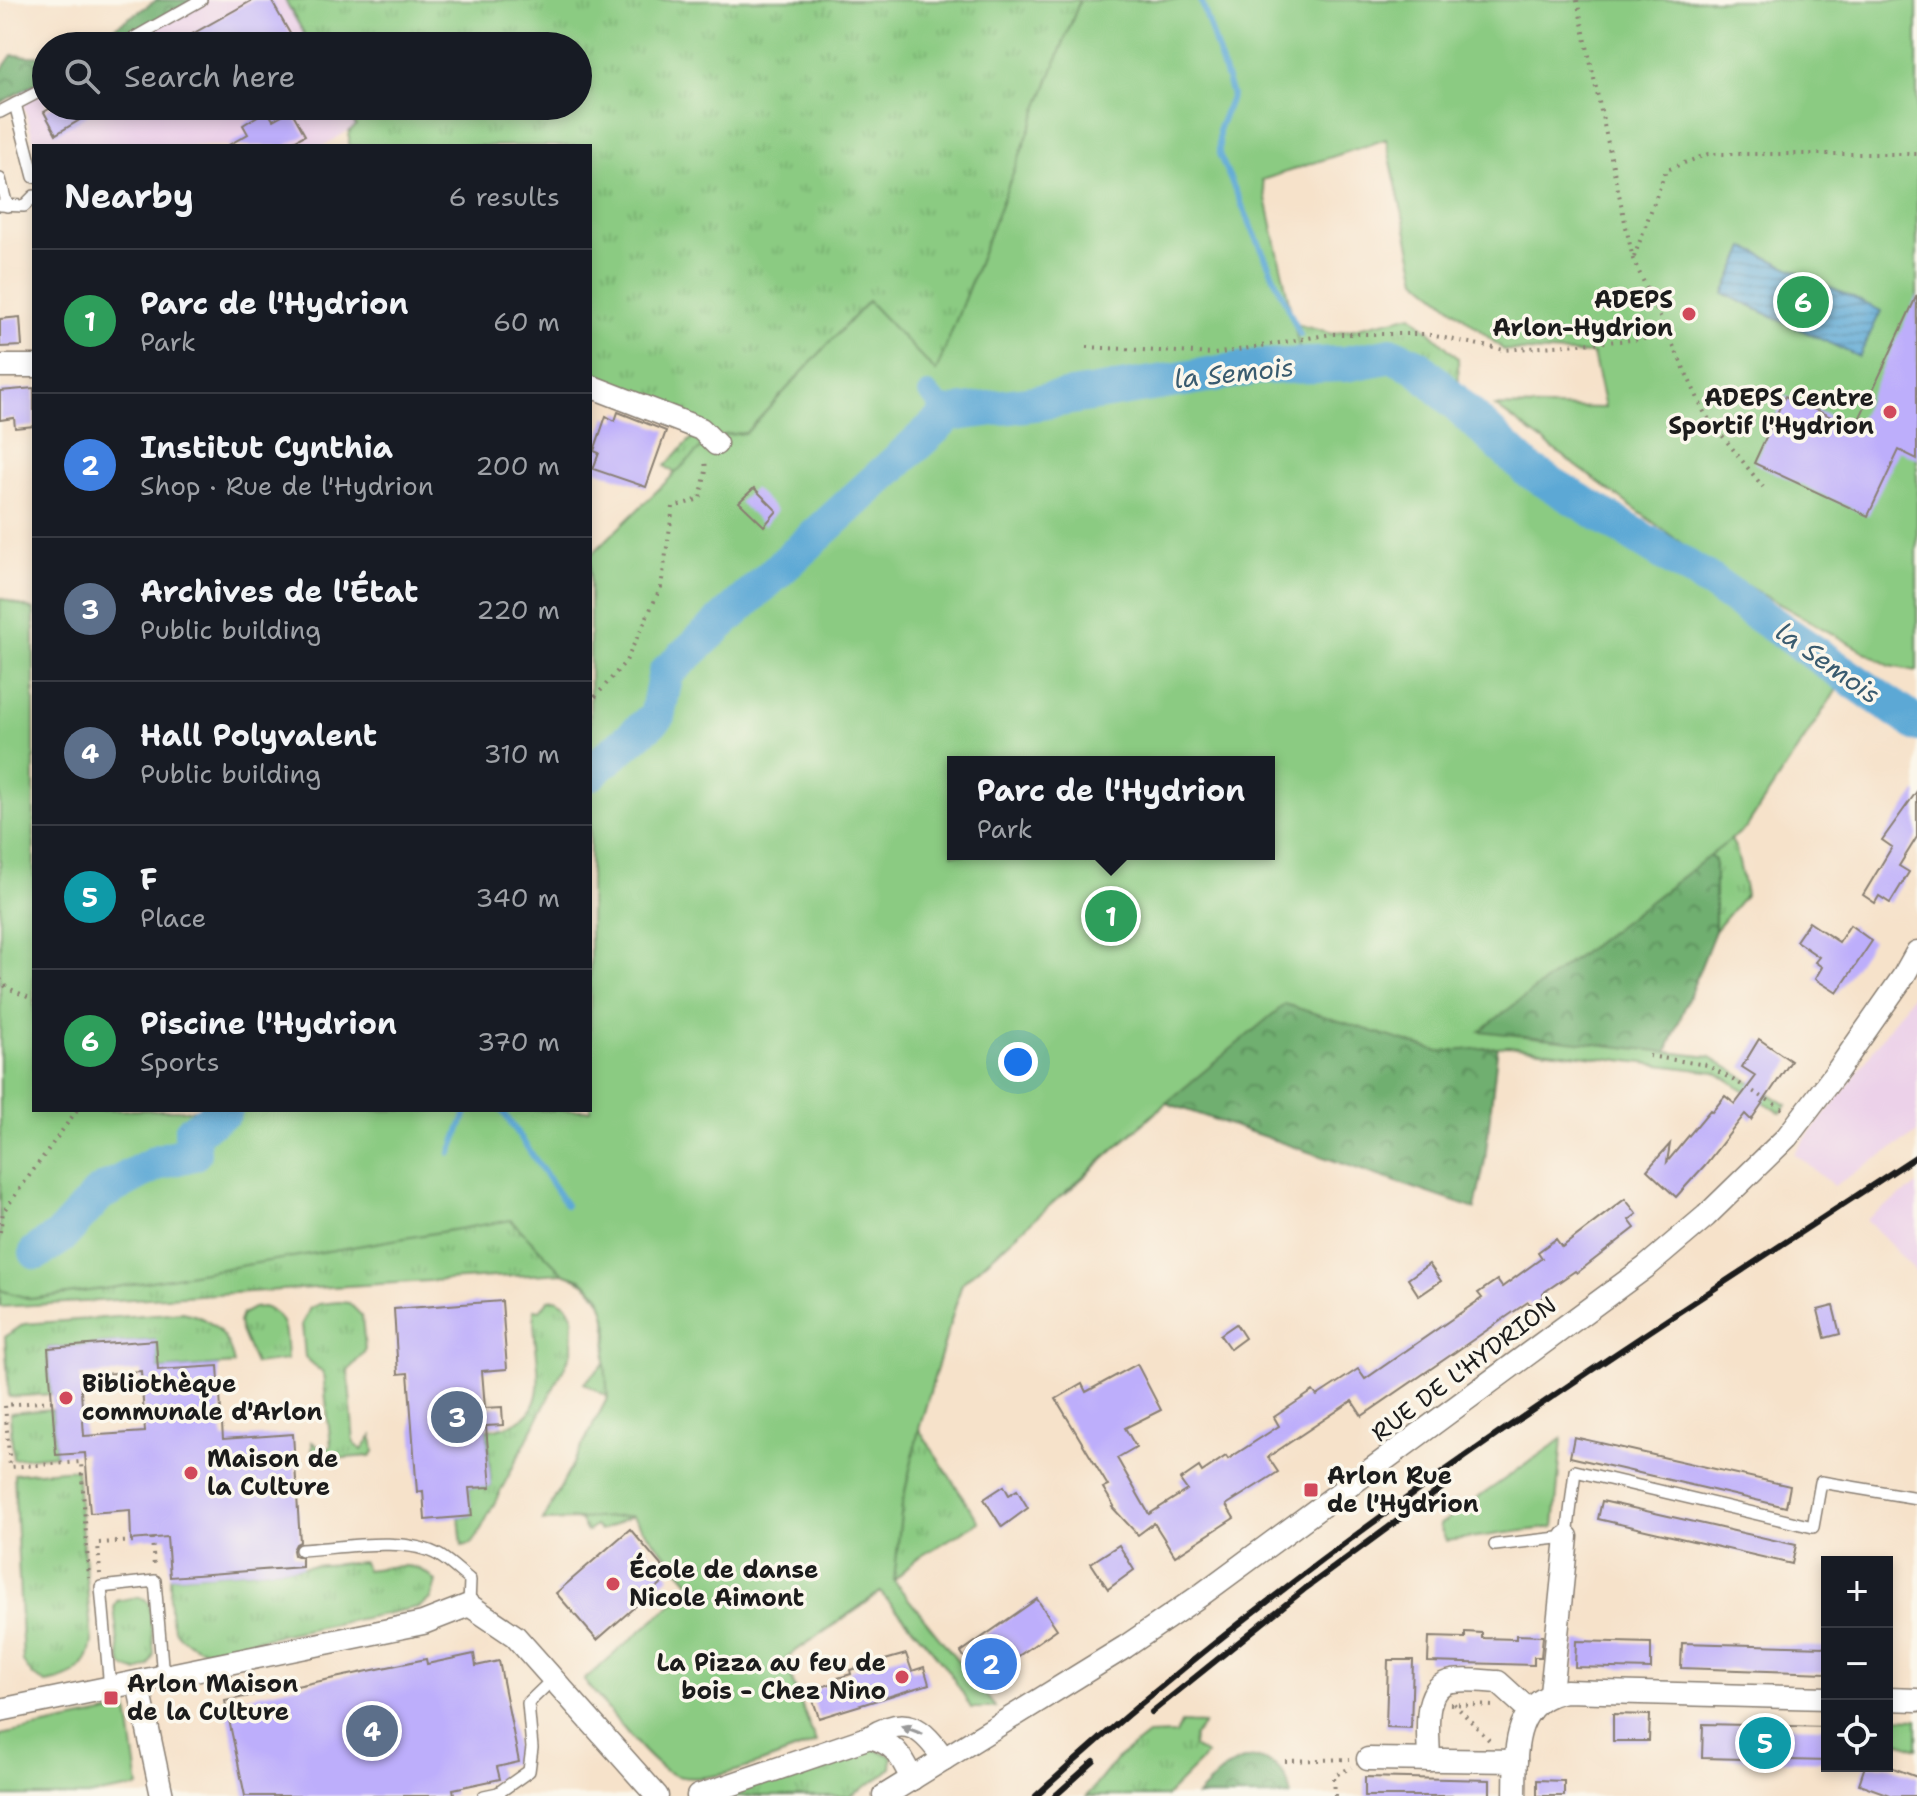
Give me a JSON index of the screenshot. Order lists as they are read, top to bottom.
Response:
{
  "streets": {
    "street": ["RUE DE L'HYDRION"]
  },
  "water": ["la Semois"],
  "places": {
    "other": [
      "ADEPS Arlon-Hydrion",
      "ADEPS Centre Sportif l'Hydrion",
      "Bibliothèque communale d'Arlon",
      "Maison de la Culture",
      "École de danse Nicole Aimont",
      "La Pizza au feu de bois - Chez Nino"
    ],
    "transit": ["Arlon Rue de l'Hydrion", "Arlon Maison de la Culture"]
  },
  "page": {
    "search": "Search here",
    "heading": ["Nearby", "6 results"],
    "list": [
      {
        "mark": "1",
        "name": "Parc de l'Hydrion",
        "note": "Park",
        "value": "60 m"
      },
      {
        "mark": "2",
        "name": "Institut Cynthia",
        "note": "Shop · Rue de l'Hydrion",
        "value": "200 m"
      },
      {
        "mark": "3",
        "name": "Archives de l'État",
        "note": "Public building",
        "value": "220 m"
      },
      {
        "mark": "4",
        "name": "Hall Polyvalent",
        "note": "Public building",
        "value": "310 m"
      },
      {
        "mark": "5",
        "name": "F",
        "note": "Place",
        "value": "340 m"
      },
      {
        "mark": "6",
        "name": "Piscine l'Hydrion",
        "note": "Sports",
        "value": "370 m"
      }
    ],
    "pins": [
      "6",
      "1",
      "3",
      "2",
      "4",
      "5"
    ],
    "popup": ["Parc de l'Hydrion", "Park"],
    "map_buttons": ["+", "−"]
  }
}
